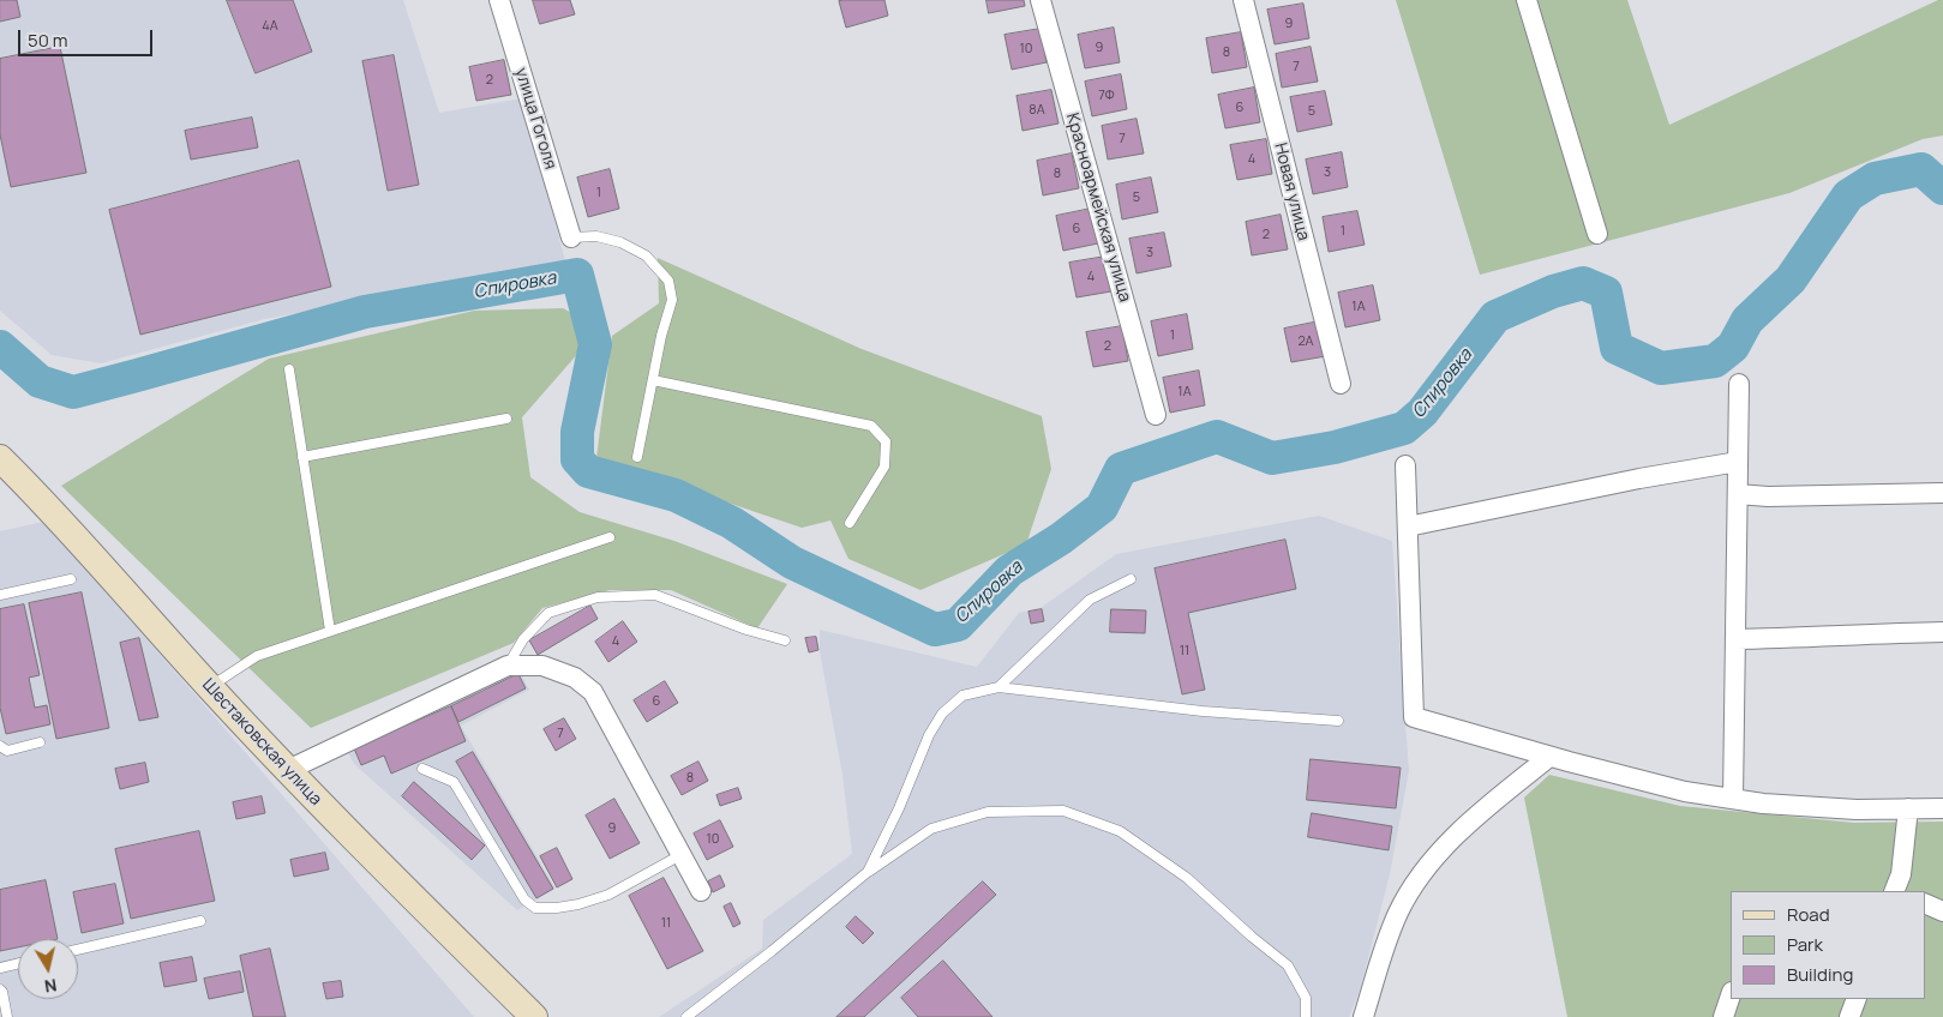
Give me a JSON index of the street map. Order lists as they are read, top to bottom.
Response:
{
  "streets": {
    "main road": ["Шестаковская улица"],
    "street": ["улица Гоголя", "Новая улица", "Красноармейская улица"]
  },
  "water": ["Спировка"],
  "house_numbers": [
    "9",
    "4А",
    "9",
    "10",
    "8",
    "7",
    "2",
    "7Ф",
    "6",
    "8А",
    "5",
    "7",
    "4",
    "3",
    "8",
    "1",
    "5",
    "6",
    "1",
    "2",
    "3",
    "4",
    "1А",
    "1",
    "2А",
    "2",
    "1А",
    "4",
    "11",
    "6",
    "7",
    "8",
    "9",
    "10",
    "11"
  ],
  "legend": ["Road", "Park", "Building"],
  "scale_bar": "50 m",
  "north": "bottom"
}
